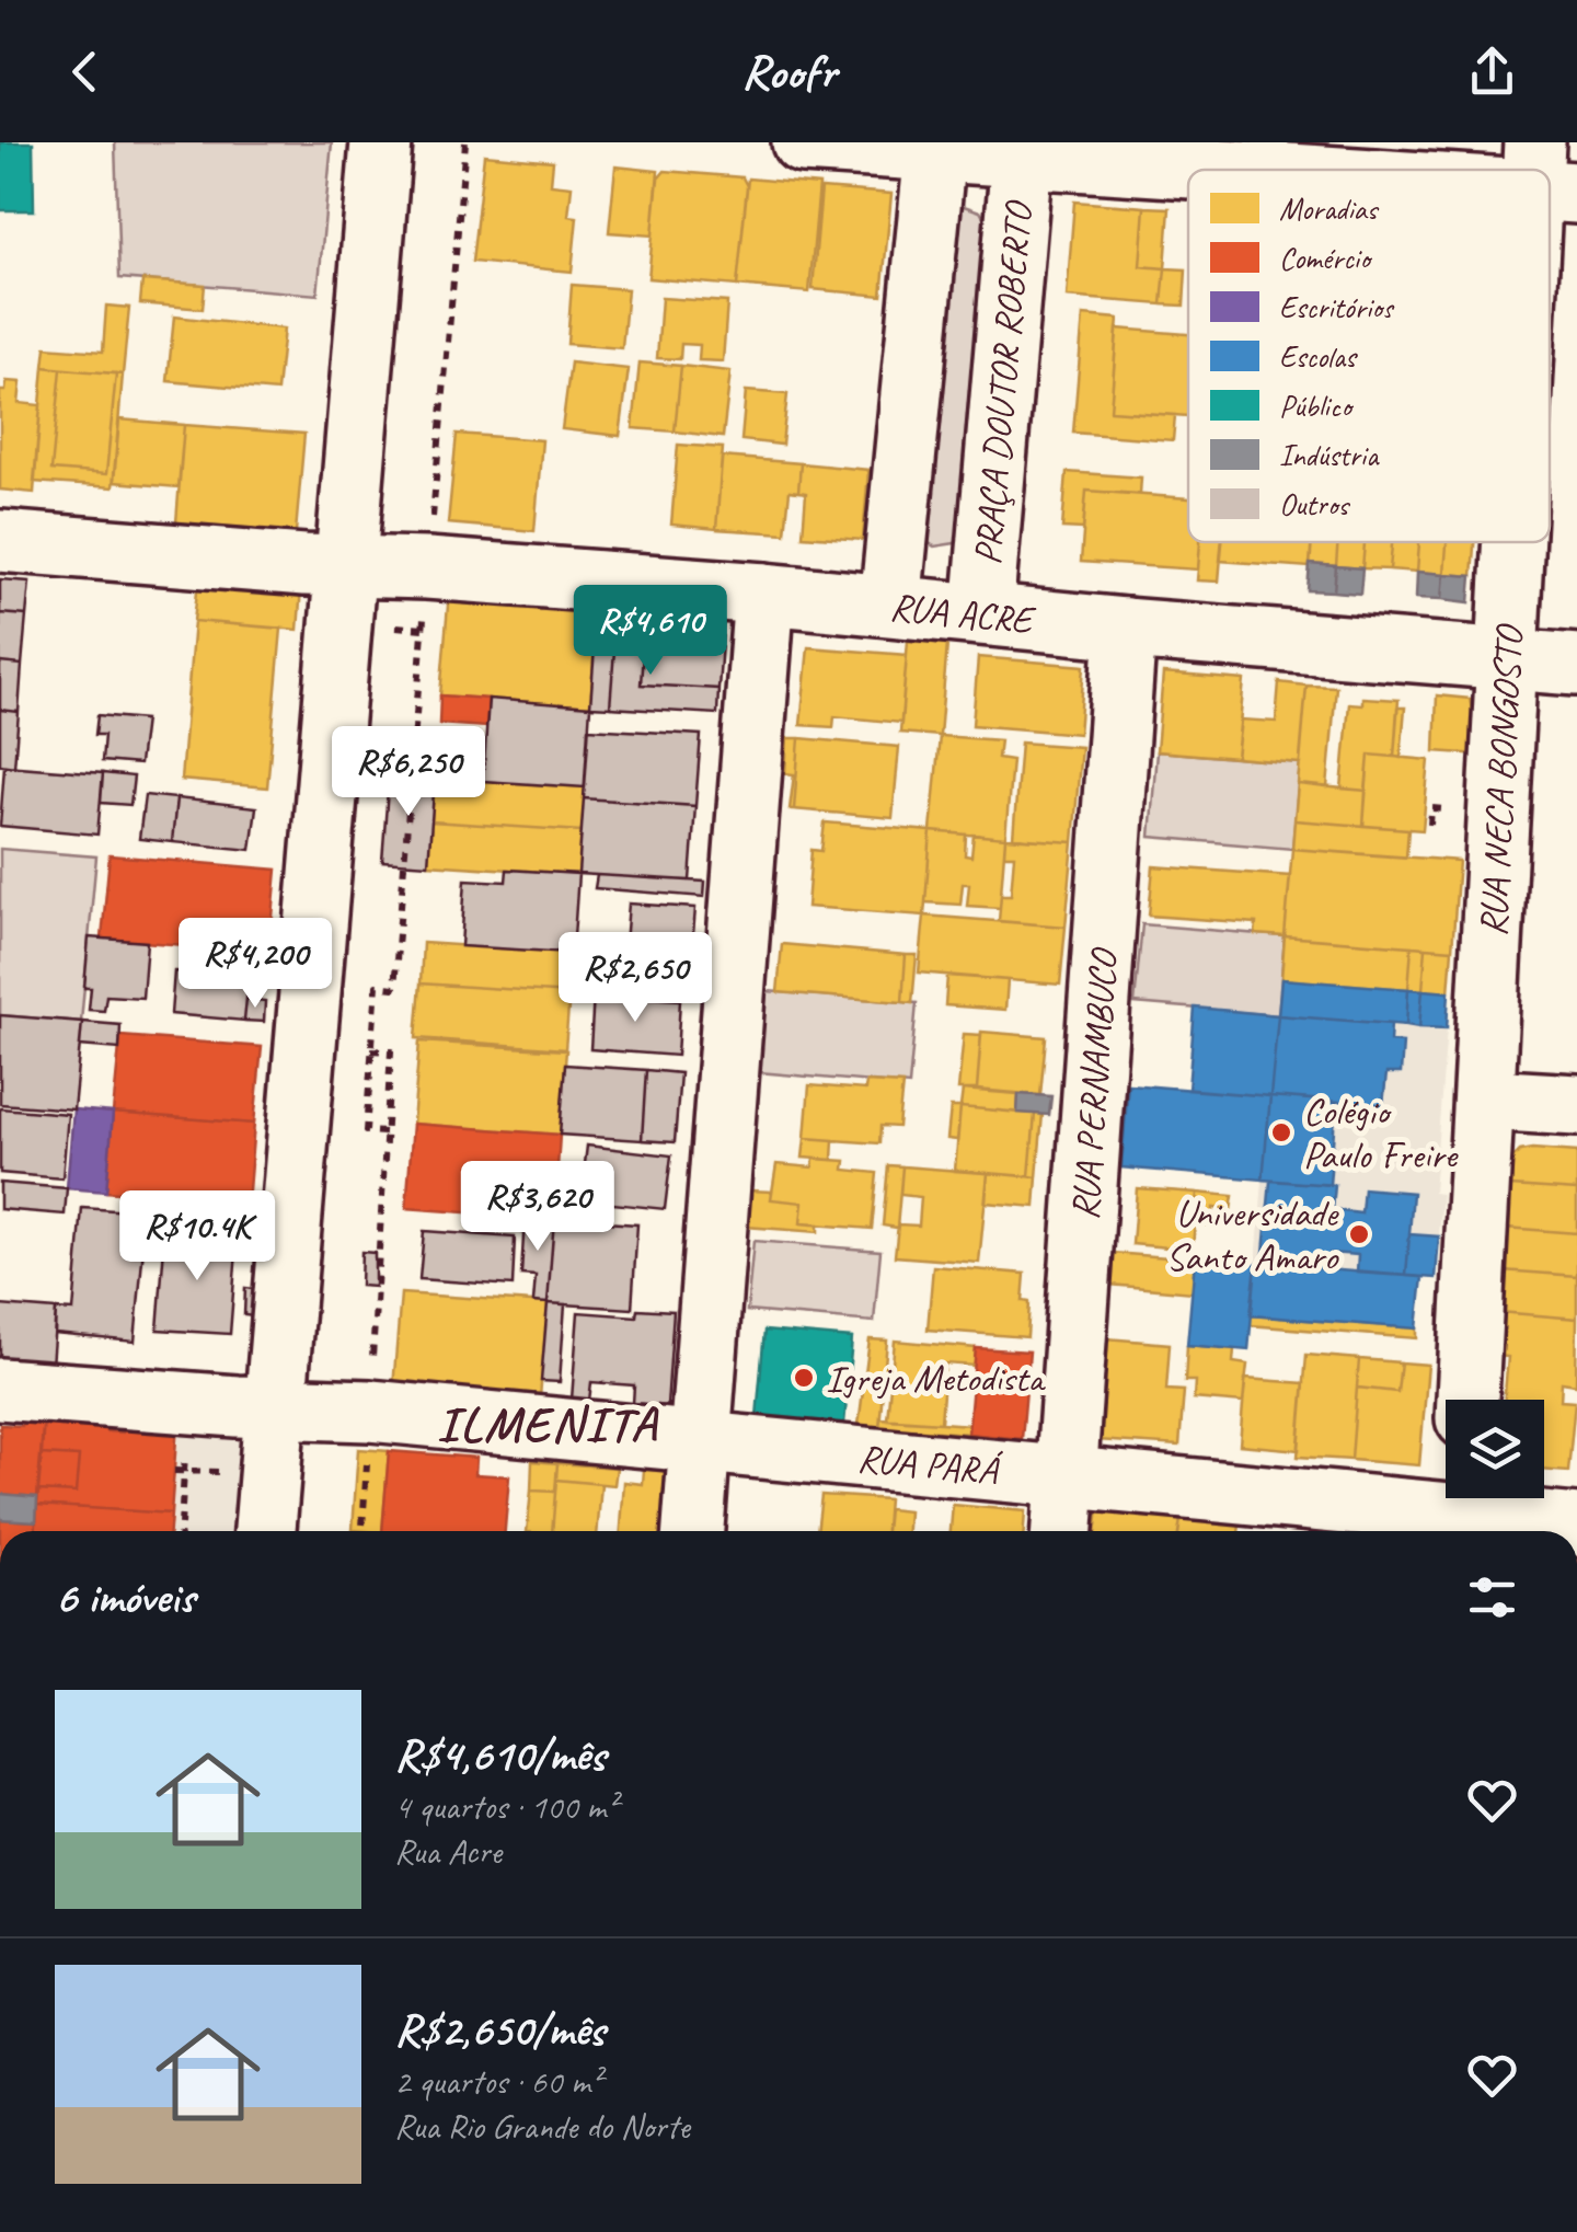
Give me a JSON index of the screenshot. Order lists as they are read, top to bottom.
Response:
{
  "streets": {
    "street": [
      "PRAÇA DOUTOR ROBERTO",
      "RUA ACRE",
      "RUA NECA BONGOSTO",
      "RUA PERNAMBUCO",
      "RUA PARÁ"
    ]
  },
  "crossings": [
    ["PRAÇA DOUTOR ROBERTO", "RUA ACRE"],
    ["RUA ACRE", "RUA NECA BONGOSTO"],
    ["RUA ACRE", "RUA PERNAMBUCO"],
    ["RUA PERNAMBUCO", "RUA PARÁ"]
  ],
  "districts": ["ILMENITA"],
  "places": ["Colégio Paulo Freire", "Universidade Santo Amaro", "Igreja Metodista"],
  "legend": [
    "Moradias",
    "Comércio",
    "Escritórios",
    "Escolas",
    "Público",
    "Indústria",
    "Outros"
  ],
  "page": {
    "header": "Roofr",
    "price": [
      "R$4,610",
      "R$6,250",
      "R$4,200",
      "R$2,650",
      "R$3,620",
      "R$10.4K"
    ],
    "heading": "6 imóveis",
    "list": [
      {
        "name": "R$4,610/mês",
        "note": "4 quartos · 100 m² · Rua Acre"
      },
      {
        "name": "R$2,650/mês",
        "note": "2 quartos · 60 m² · Rua Rio Grande do Norte"
      }
    ]
  }
}
